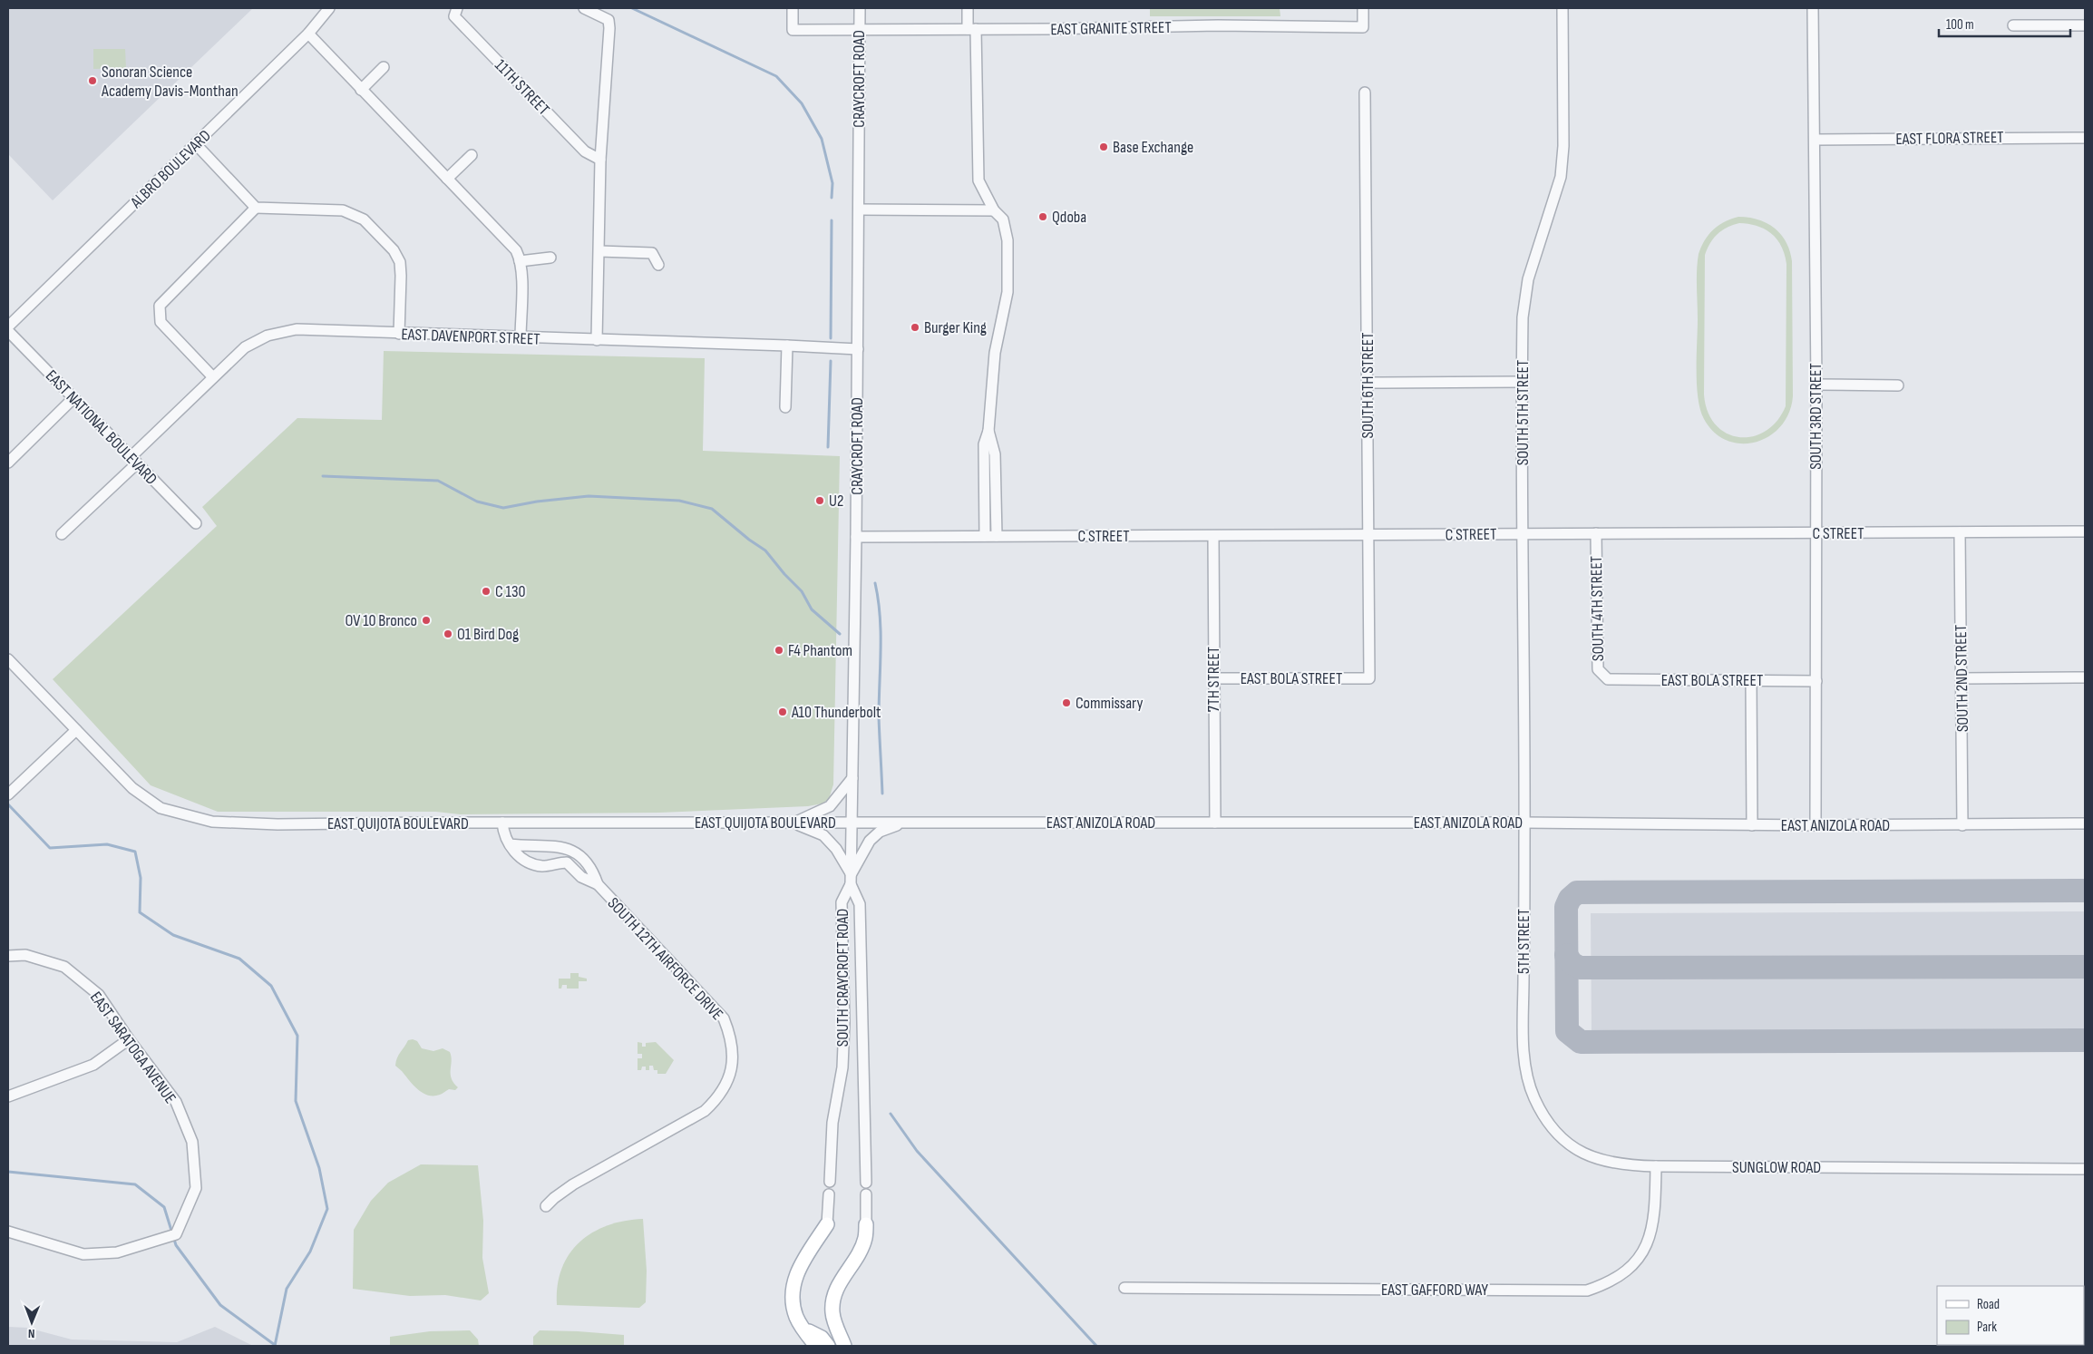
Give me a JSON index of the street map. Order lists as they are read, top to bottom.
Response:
{
  "streets": {
    "street": [
      "EAST GRANITE STREET",
      "CRAYCROFT ROAD",
      "11TH STREET",
      "EAST FLORA STREET",
      "ALBRO BOULEVARD",
      "EAST DAVENPORT STREET",
      "SOUTH 6TH STREET",
      "SOUTH 5TH STREET",
      "SOUTH 3RD STREET",
      "EAST NATIONAL BOULEVARD",
      "C STREET",
      "SOUTH 4TH STREET",
      "EAST BOLA STREET",
      "SOUTH 2ND STREET",
      "7TH STREET",
      "EAST QUIJOTA BOULEVARD",
      "EAST ANIZOLA ROAD",
      "5TH STREET",
      "SOUTH 12TH AIRFORCE DRIVE",
      "SOUTH CRAYCROFT ROAD",
      "EAST SARATOGA AVENUE",
      "SUNGLOW ROAD",
      "EAST GAFFORD WAY"
    ]
  },
  "crossings": [
    ["EAST GRANITE STREET", "CRAYCROFT ROAD"],
    ["CRAYCROFT ROAD", "EAST DAVENPORT STREET"],
    ["CRAYCROFT ROAD", "C STREET"],
    ["CRAYCROFT ROAD", "EAST QUIJOTA BOULEVARD"],
    ["CRAYCROFT ROAD", "EAST ANIZOLA ROAD"],
    ["CRAYCROFT ROAD", "SOUTH CRAYCROFT ROAD"],
    ["EAST FLORA STREET", "SOUTH 3RD STREET"],
    ["EAST DAVENPORT STREET", "EAST NATIONAL BOULEVARD"],
    ["SOUTH 6TH STREET", "C STREET"],
    ["SOUTH 6TH STREET", "EAST BOLA STREET"],
    ["SOUTH 5TH STREET", "C STREET"],
    ["SOUTH 5TH STREET", "EAST ANIZOLA ROAD"],
    ["SOUTH 5TH STREET", "5TH STREET"],
    ["SOUTH 3RD STREET", "C STREET"],
    ["SOUTH 3RD STREET", "EAST BOLA STREET"],
    ["SOUTH 3RD STREET", "EAST ANIZOLA ROAD"],
    ["C STREET", "SOUTH 4TH STREET"],
    ["C STREET", "SOUTH 2ND STREET"],
    ["C STREET", "7TH STREET"],
    ["SOUTH 4TH STREET", "EAST BOLA STREET"],
    ["EAST BOLA STREET", "7TH STREET"],
    ["SOUTH 2ND STREET", "EAST ANIZOLA ROAD"],
    ["7TH STREET", "EAST ANIZOLA ROAD"],
    ["EAST QUIJOTA BOULEVARD", "EAST ANIZOLA ROAD"],
    ["EAST QUIJOTA BOULEVARD", "SOUTH 12TH AIRFORCE DRIVE"],
    ["EAST ANIZOLA ROAD", "5TH STREET"],
    ["5TH STREET", "SUNGLOW ROAD"],
    ["SUNGLOW ROAD", "EAST GAFFORD WAY"]
  ],
  "places": [
    "Sonoran Science Academy Davis-Monthan",
    "Base Exchange",
    "Qdoba",
    "Burger King",
    "U2",
    "C 130",
    "OV 10 Bronco",
    "O1 Bird Dog",
    "F4 Phantom",
    "Commissary",
    "A10 Thunderbolt"
  ],
  "legend": ["Road", "Park"],
  "scale_bar": "100 m",
  "north": "bottom"
}
